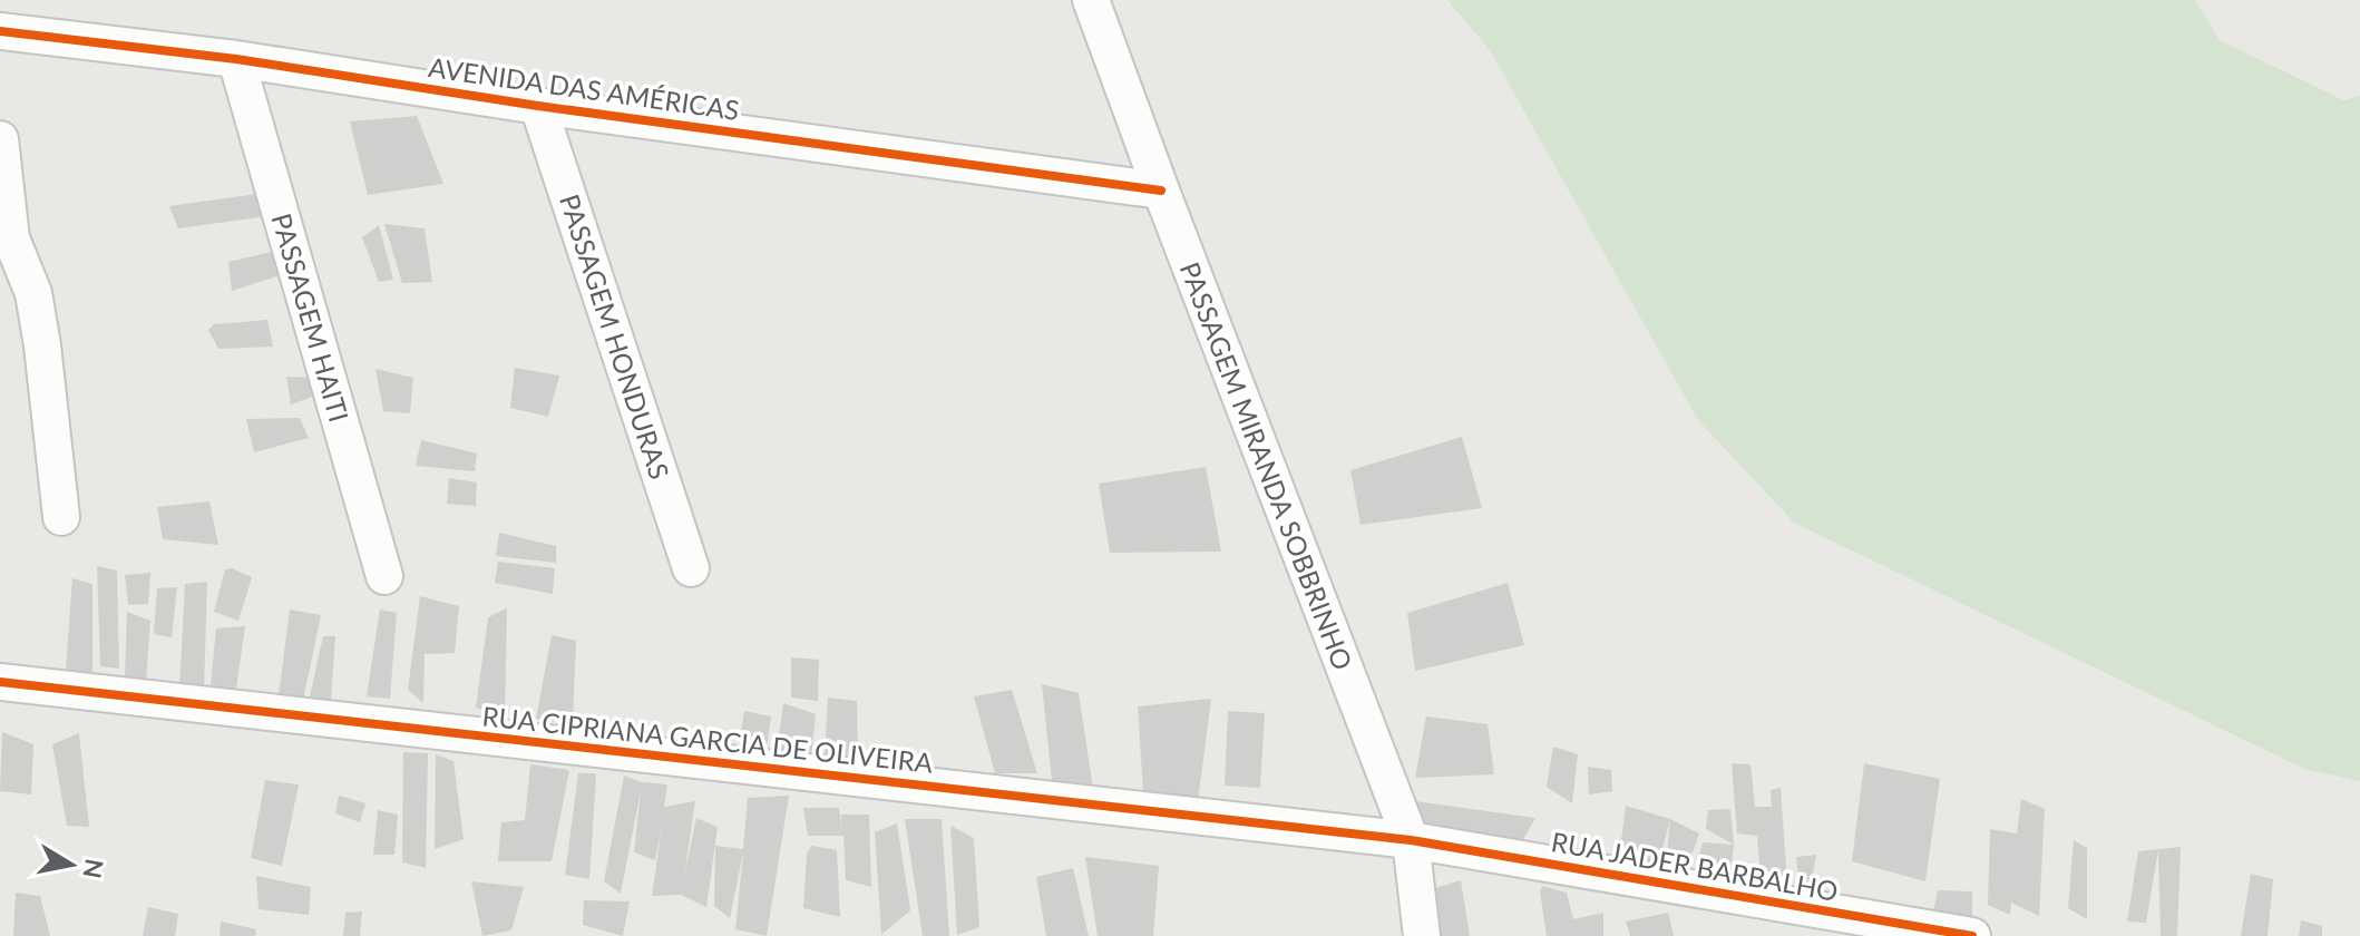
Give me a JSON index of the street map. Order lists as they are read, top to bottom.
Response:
{
  "streets": {
    "street": [
      "AVENIDA DAS AMÉRICAS",
      "PASSAGEM HAITI",
      "PASSAGEM HONDURAS",
      "PASSAGEM MIRANDA SOBBRINHO",
      "RUA CIPRIANA GARCIA DE OLIVEIRA",
      "RUA JADER BARBALHO"
    ]
  },
  "crossings": [
    ["AVENIDA DAS AMÉRICAS", "PASSAGEM HAITI"],
    ["AVENIDA DAS AMÉRICAS", "PASSAGEM HONDURAS"],
    ["AVENIDA DAS AMÉRICAS", "PASSAGEM MIRANDA SOBBRINHO"],
    ["PASSAGEM MIRANDA SOBBRINHO", "RUA CIPRIANA GARCIA DE OLIVEIRA"],
    ["PASSAGEM MIRANDA SOBBRINHO", "RUA JADER BARBALHO"],
    ["RUA CIPRIANA GARCIA DE OLIVEIRA", "RUA JADER BARBALHO"]
  ],
  "north": "right"
}
